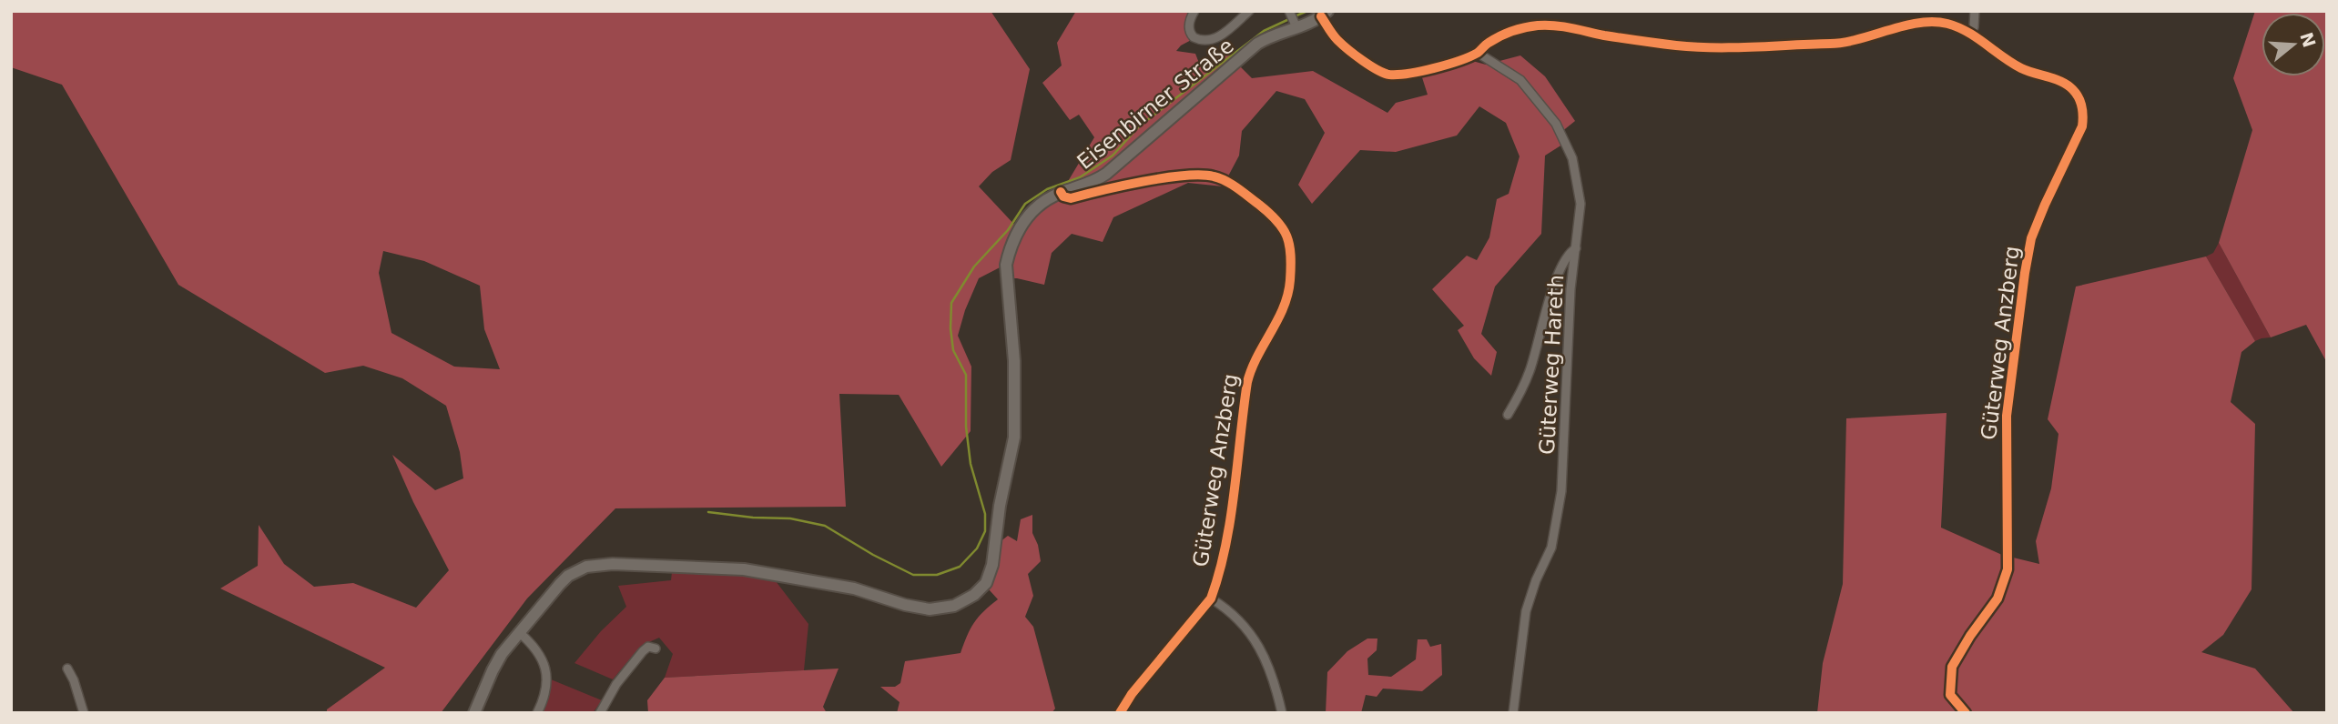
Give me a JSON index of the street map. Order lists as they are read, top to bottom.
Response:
{
  "streets": {
    "main road": ["Eisenbirner Straße"],
    "street": ["Güterweg Anzberg", "Güterweg Hareth"]
  },
  "crossings": [
    ["Eisenbirner Straße", "Güterweg Anzberg"],
    ["Güterweg Anzberg", "Güterweg Hareth"]
  ],
  "north": "right"
}
